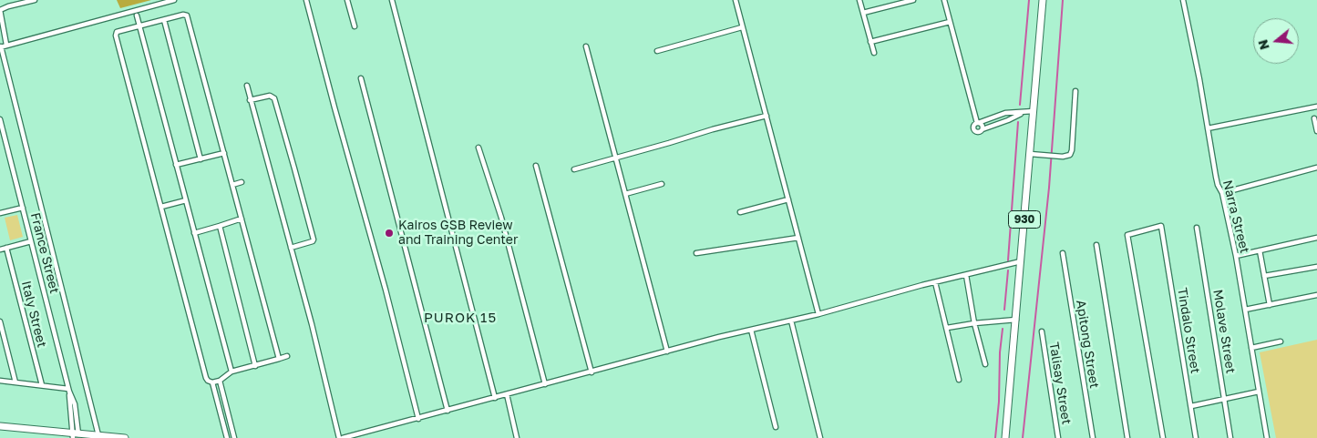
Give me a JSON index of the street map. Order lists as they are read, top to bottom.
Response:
{
  "streets": {
    "main road": ["930"],
    "street": [
      "Narra Street",
      "France Street",
      "Italy Street",
      "Tindalo Street",
      "Molave Street",
      "Apitong Street",
      "Talisay Street"
    ]
  },
  "districts": ["PUROK 15"],
  "places": ["Kairos GSB Review and Training Center"],
  "north": "left"
}
